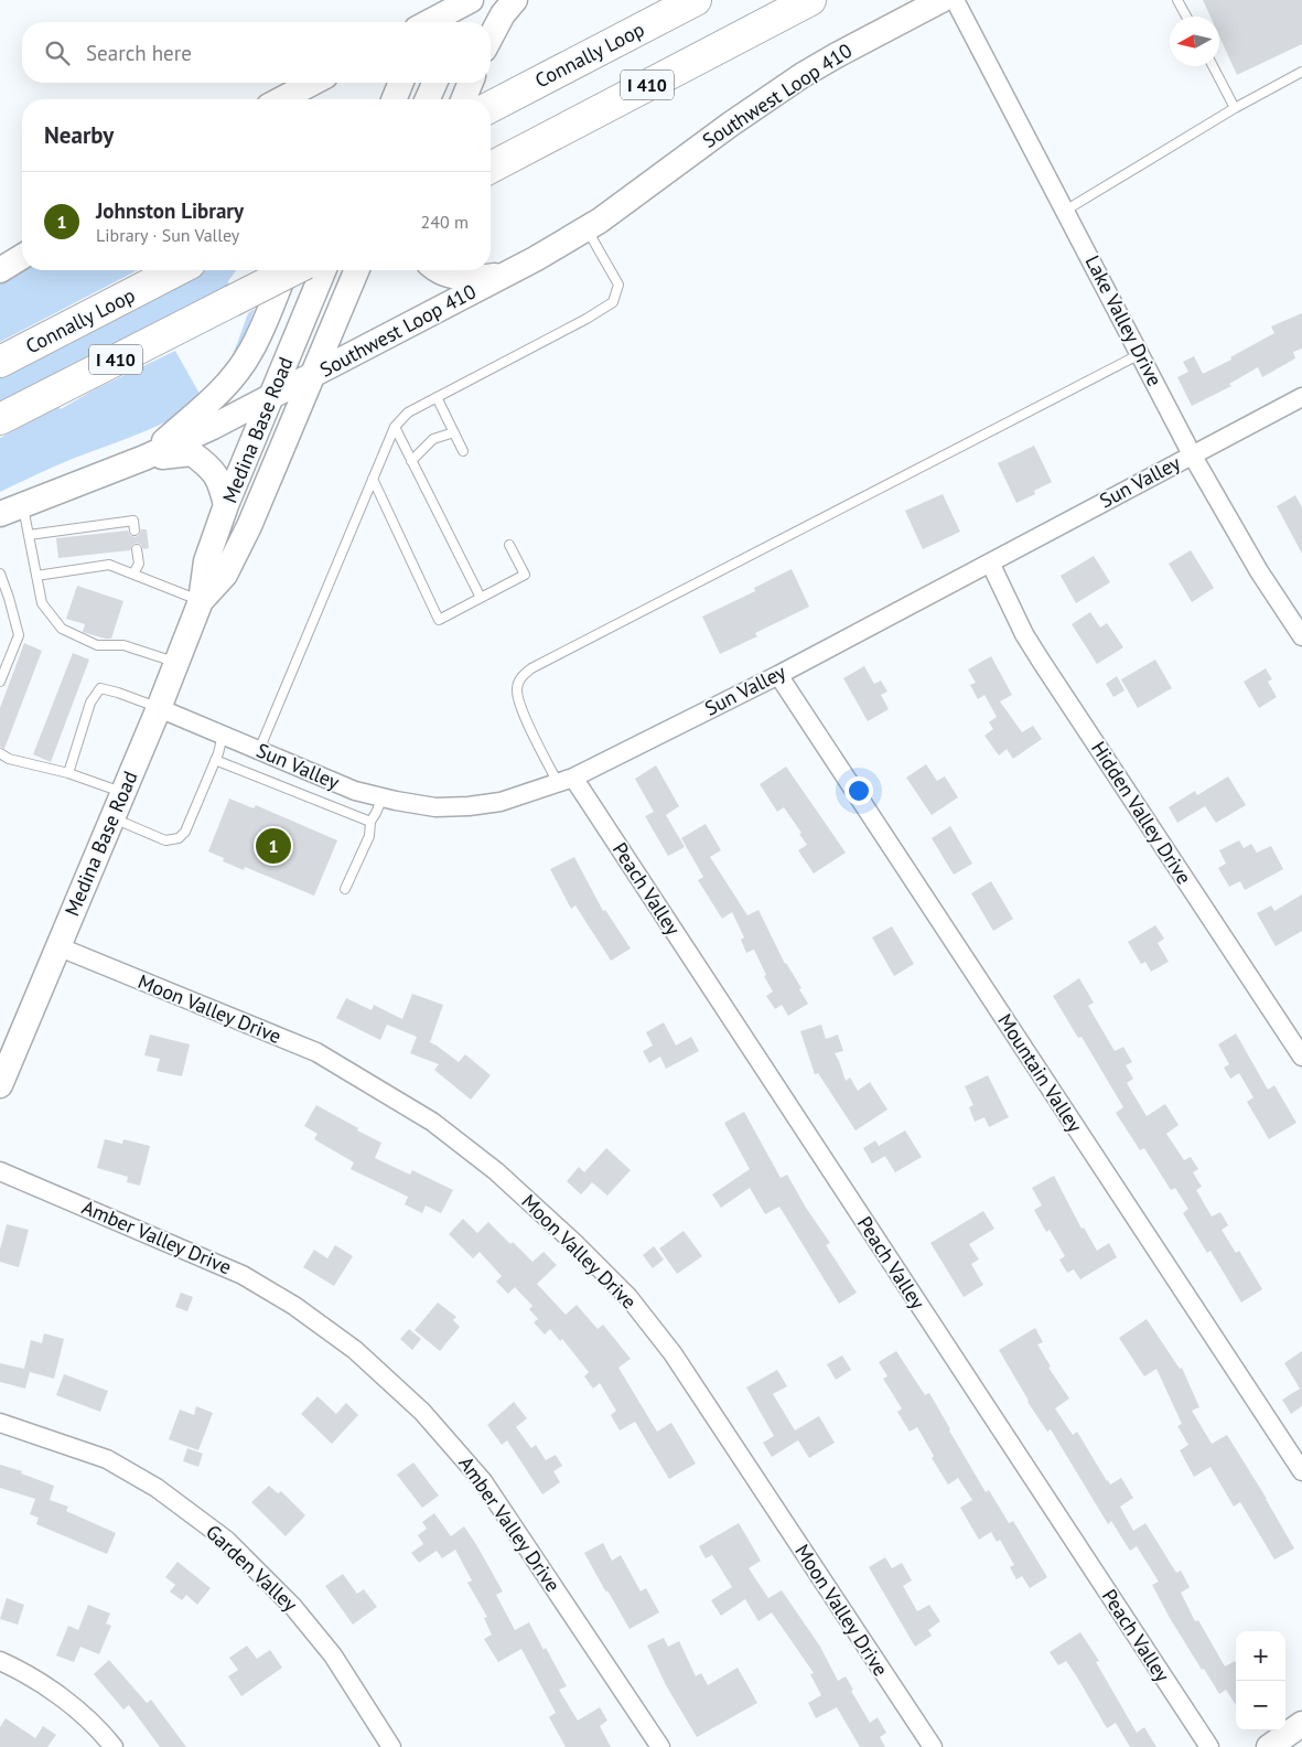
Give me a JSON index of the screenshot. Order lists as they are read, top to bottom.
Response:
{
  "streets": {
    "highway": ["Connally Loop", "I 410"],
    "main road": ["Southwest Loop 410", "Medina Base Road"],
    "street": [
      "Lake Valley Drive",
      "Sun Valley",
      "Hidden Valley Drive",
      "Peach Valley",
      "Moon Valley Drive",
      "Mountain Valley",
      "Amber Valley Drive",
      "Garden Valley"
    ]
  },
  "crossings": [
    ["Southwest Loop 410", "Medina Base Road"],
    ["Lake Valley Drive", "Sun Valley"],
    ["Medina Base Road", "Sun Valley"],
    ["Medina Base Road", "Moon Valley Drive"],
    ["Sun Valley", "Hidden Valley Drive"],
    ["Sun Valley", "Peach Valley"],
    ["Sun Valley", "Mountain Valley"]
  ],
  "north": "left",
  "page": {
    "search": "Search here",
    "heading": "Nearby",
    "list": [
      {
        "mark": "1",
        "name": "Johnston Library",
        "note": "Library · Sun Valley",
        "value": "240 m"
      }
    ],
    "pins": "1",
    "map_buttons": ["+", "−"]
  }
}
